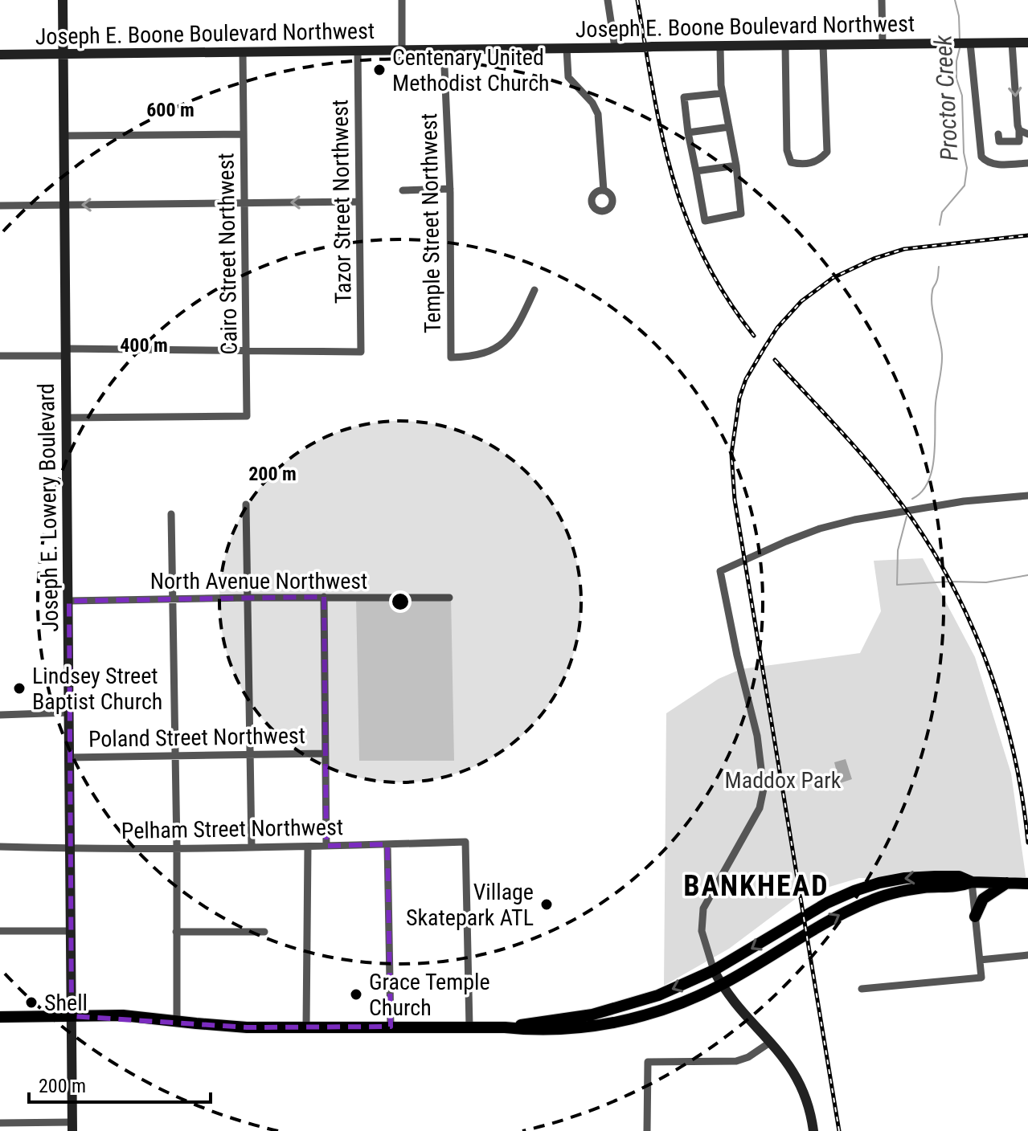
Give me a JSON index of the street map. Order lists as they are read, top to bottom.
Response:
{
  "streets": {
    "main road": ["Joseph E. Boone Boulevard Northwest", "Joseph E. Lowery Boulevard"],
    "street": [
      "Tazor Street Northwest",
      "Temple Street Northwest",
      "Cairo Street Northwest",
      "North Avenue Northwest",
      "Poland Street Northwest",
      "Pelham Street Northwest"
    ]
  },
  "crossings": [
    ["Joseph E. Boone Boulevard Northwest", "Tazor Street Northwest"],
    ["Joseph E. Boone Boulevard Northwest", "Temple Street Northwest"],
    ["Joseph E. Boone Boulevard Northwest", "Cairo Street Northwest"],
    ["Joseph E. Boone Boulevard Northwest", "Joseph E. Lowery Boulevard"],
    ["Tazor Street Northwest", "Cairo Street Northwest"],
    ["Cairo Street Northwest", "Joseph E. Lowery Boulevard"],
    ["Joseph E. Lowery Boulevard", "North Avenue Northwest"],
    ["Joseph E. Lowery Boulevard", "Poland Street Northwest"],
    ["Joseph E. Lowery Boulevard", "Pelham Street Northwest"]
  ],
  "districts": ["BANKHEAD"],
  "water": ["Proctor Creek"],
  "parks": ["Maddox Park"],
  "places": [
    "Centenary United Methodist Church",
    "Lindsey Street Baptist Church",
    "Village Skatepark ATL",
    "Grace Temple Church",
    "Shell"
  ],
  "scale_bar": "200 m",
  "rings": ["600 m", "400 m", "200 m"]
}
